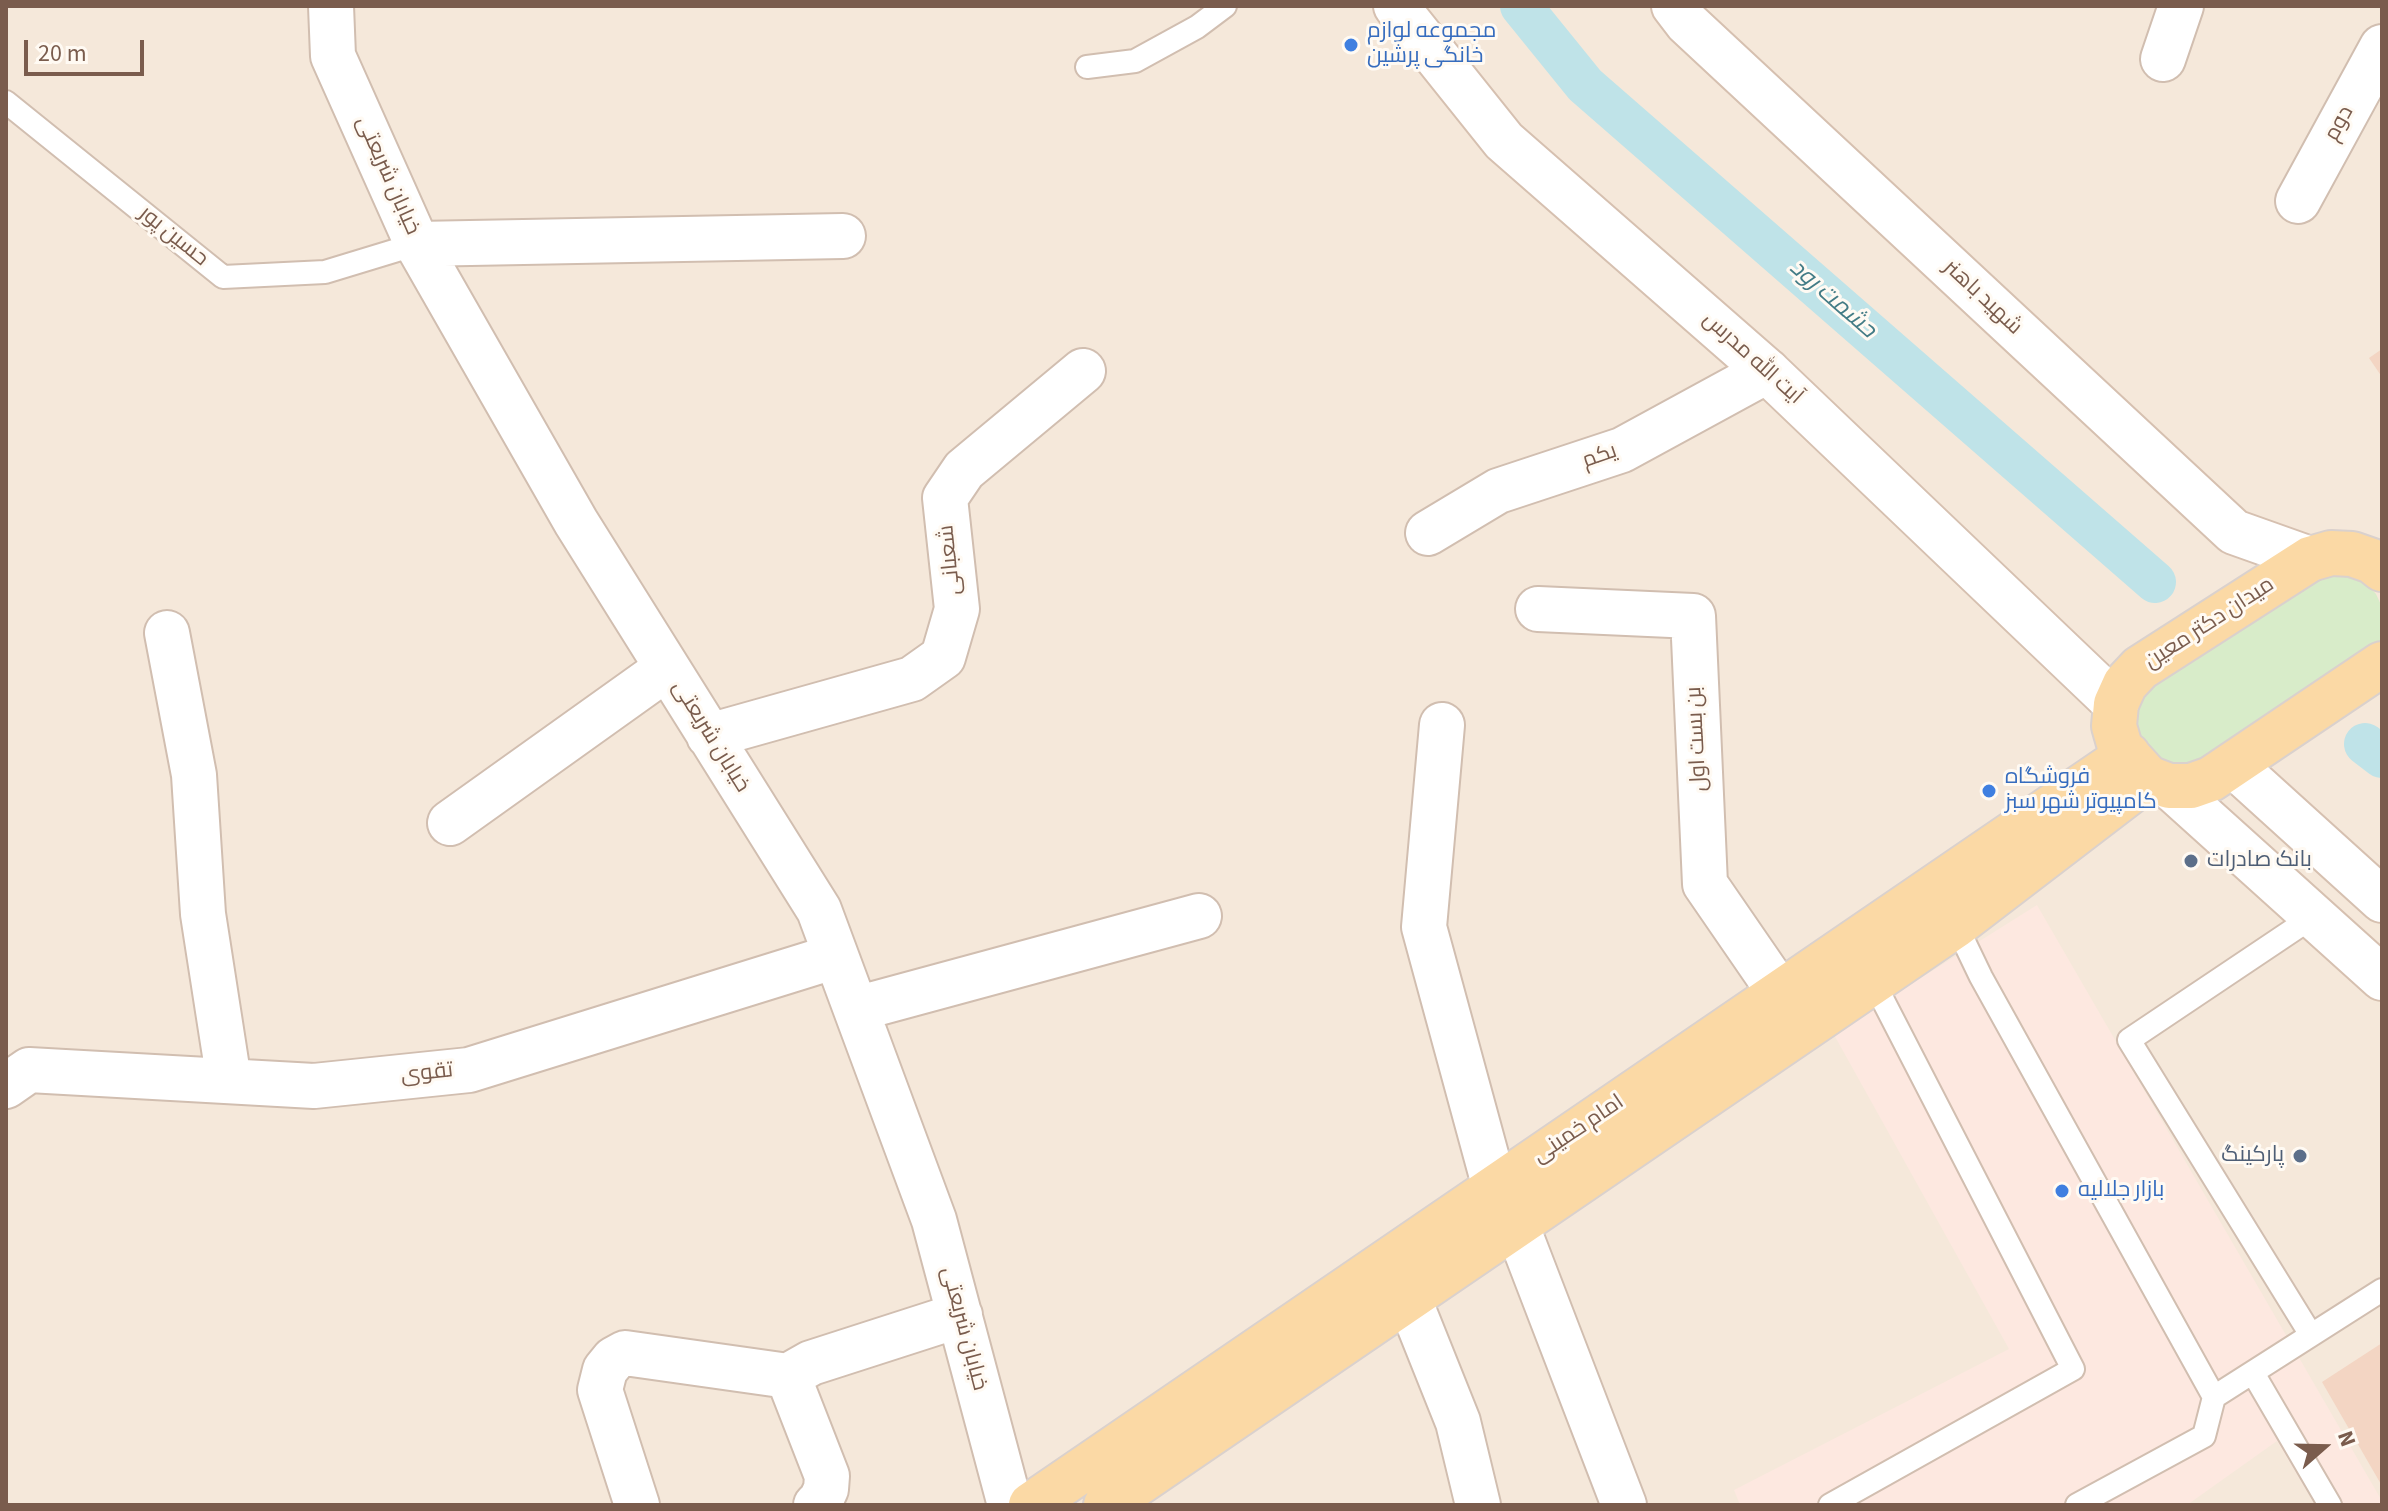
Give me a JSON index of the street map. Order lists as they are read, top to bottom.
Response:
{
  "streets": {
    "main road": ["میدان دکتر معین", "امام خمینی"],
    "street": [
      "دوم",
      "خیابان شریعتی",
      "شهید باهنر",
      "آیت الله مدرس",
      "یکم",
      "شعبانی",
      "بن بست اول",
      "تقوی"
    ],
    "lane": ["حسین پور"]
  },
  "crossings": [
    ["خیابان شریعتی", "حسین پور"],
    ["خیابان شریعتی", "شعبانی"],
    ["خیابان شریعتی", "تقوی"],
    ["شهید باهنر", "میدان دکتر معین"],
    ["آیت الله مدرس", "یکم"],
    ["آیت الله مدرس", "میدان دکتر معین"],
    ["بن بست اول", "امام خمینی"]
  ],
  "water": ["حشمت رود"],
  "places": [
    "مجموعه لوازم خانگی پرشین",
    "فروشگاه کامپیوتر شهر سبز",
    "بانک صادرات",
    "پارکینگ",
    "بازار جلالیه"
  ],
  "scale_bar": "20 m",
  "north": "right"
}
